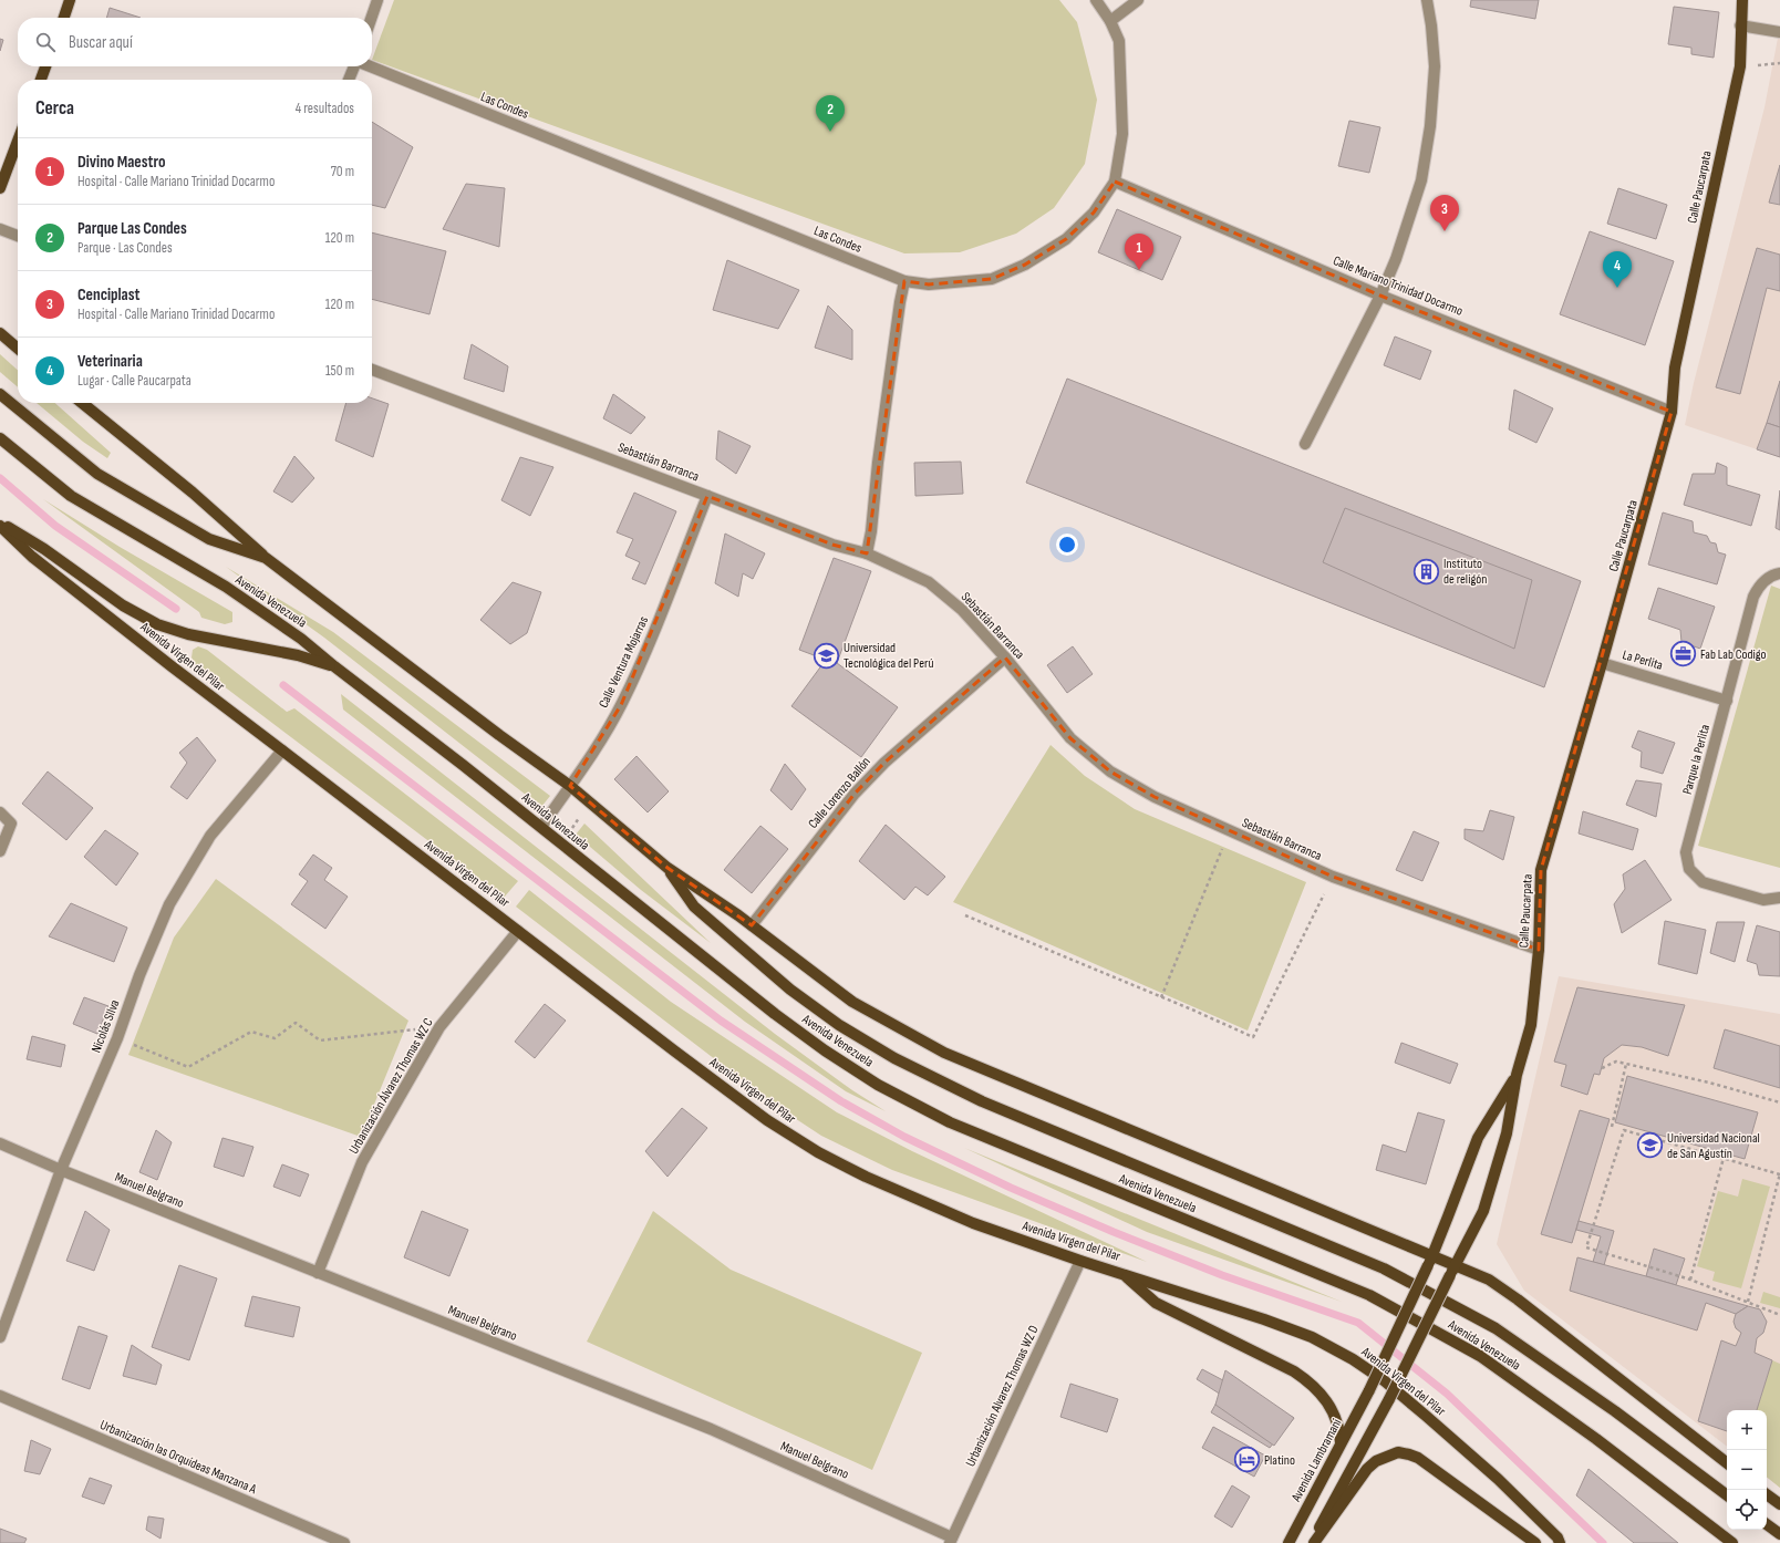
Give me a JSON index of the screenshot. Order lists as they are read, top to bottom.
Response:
{
  "streets": {
    "main road": [
      "Calle Paucarpata",
      "Avenida Venezuela",
      "Avenida Virgen del Pilar",
      "Avenida Lambramani"
    ],
    "street": [
      "Las Condes",
      "Calle Mariano Trinidad Docarmo",
      "Sebastián Barranca",
      "La Perlita",
      "Calle Ventura Mojarras",
      "Parque la Perlita",
      "Calle Lorenzo Ballón",
      "Nicolás SIlva",
      "Urbanización Álvarez Thomas WZ C",
      "Manuel Belgrano",
      "Urbanización Alvarez Thomas WZ D",
      "Urbanización las Orquídeas Manzana A"
    ]
  },
  "crossings": [
    ["Las Condes", "Calle Mariano Trinidad Docarmo"],
    ["Calle Paucarpata", "Calle Mariano Trinidad Docarmo"],
    ["Calle Paucarpata", "Sebastián Barranca"],
    ["Calle Paucarpata", "Avenida Venezuela"],
    ["Calle Paucarpata", "La Perlita"],
    ["Calle Paucarpata", "Avenida Lambramani"],
    ["Sebastián Barranca", "Calle Ventura Mojarras"],
    ["Sebastián Barranca", "Calle Lorenzo Ballón"],
    ["Avenida Venezuela", "Calle Ventura Mojarras"],
    ["Avenida Venezuela", "Calle Lorenzo Ballón"],
    ["Avenida Venezuela", "Avenida Lambramani"],
    ["Avenida Virgen del Pilar", "Nicolás SIlva"],
    ["Avenida Virgen del Pilar", "Urbanización Álvarez Thomas WZ C"],
    ["Avenida Virgen del Pilar", "Urbanización Alvarez Thomas WZ D"],
    ["La Perlita", "Parque la Perlita"],
    ["Nicolás SIlva", "Manuel Belgrano"],
    ["Urbanización Álvarez Thomas WZ C", "Manuel Belgrano"],
    ["Manuel Belgrano", "Urbanización Alvarez Thomas WZ D"]
  ],
  "places": {
    "building": ["Instituto de religón"],
    "office": ["Fab Lab Codigo"],
    "school or university": ["Universidad Tecnológica del Perú", "Universidad Nacional de San Agustín"],
    "hotel": ["Platino"]
  },
  "page": {
    "search": "Buscar aquí",
    "heading": ["Cerca", "4 resultados"],
    "pins": [
      "2",
      "3",
      "1",
      "4"
    ],
    "list": [
      {
        "mark": "1",
        "name": "Divino Maestro",
        "note": "Hospital · Calle Mariano Trinidad Docarmo",
        "value": "70 m"
      },
      {
        "mark": "2",
        "name": "Parque Las Condes",
        "note": "Parque · Las Condes",
        "value": "120 m"
      },
      {
        "mark": "3",
        "name": "Cenciplast",
        "note": "Hospital · Calle Mariano Trinidad Docarmo",
        "value": "120 m"
      },
      {
        "mark": "4",
        "name": "Veterinaria",
        "note": "Lugar · Calle Paucarpata",
        "value": "150 m"
      }
    ],
    "map_buttons": ["+", "−"]
  }
}
